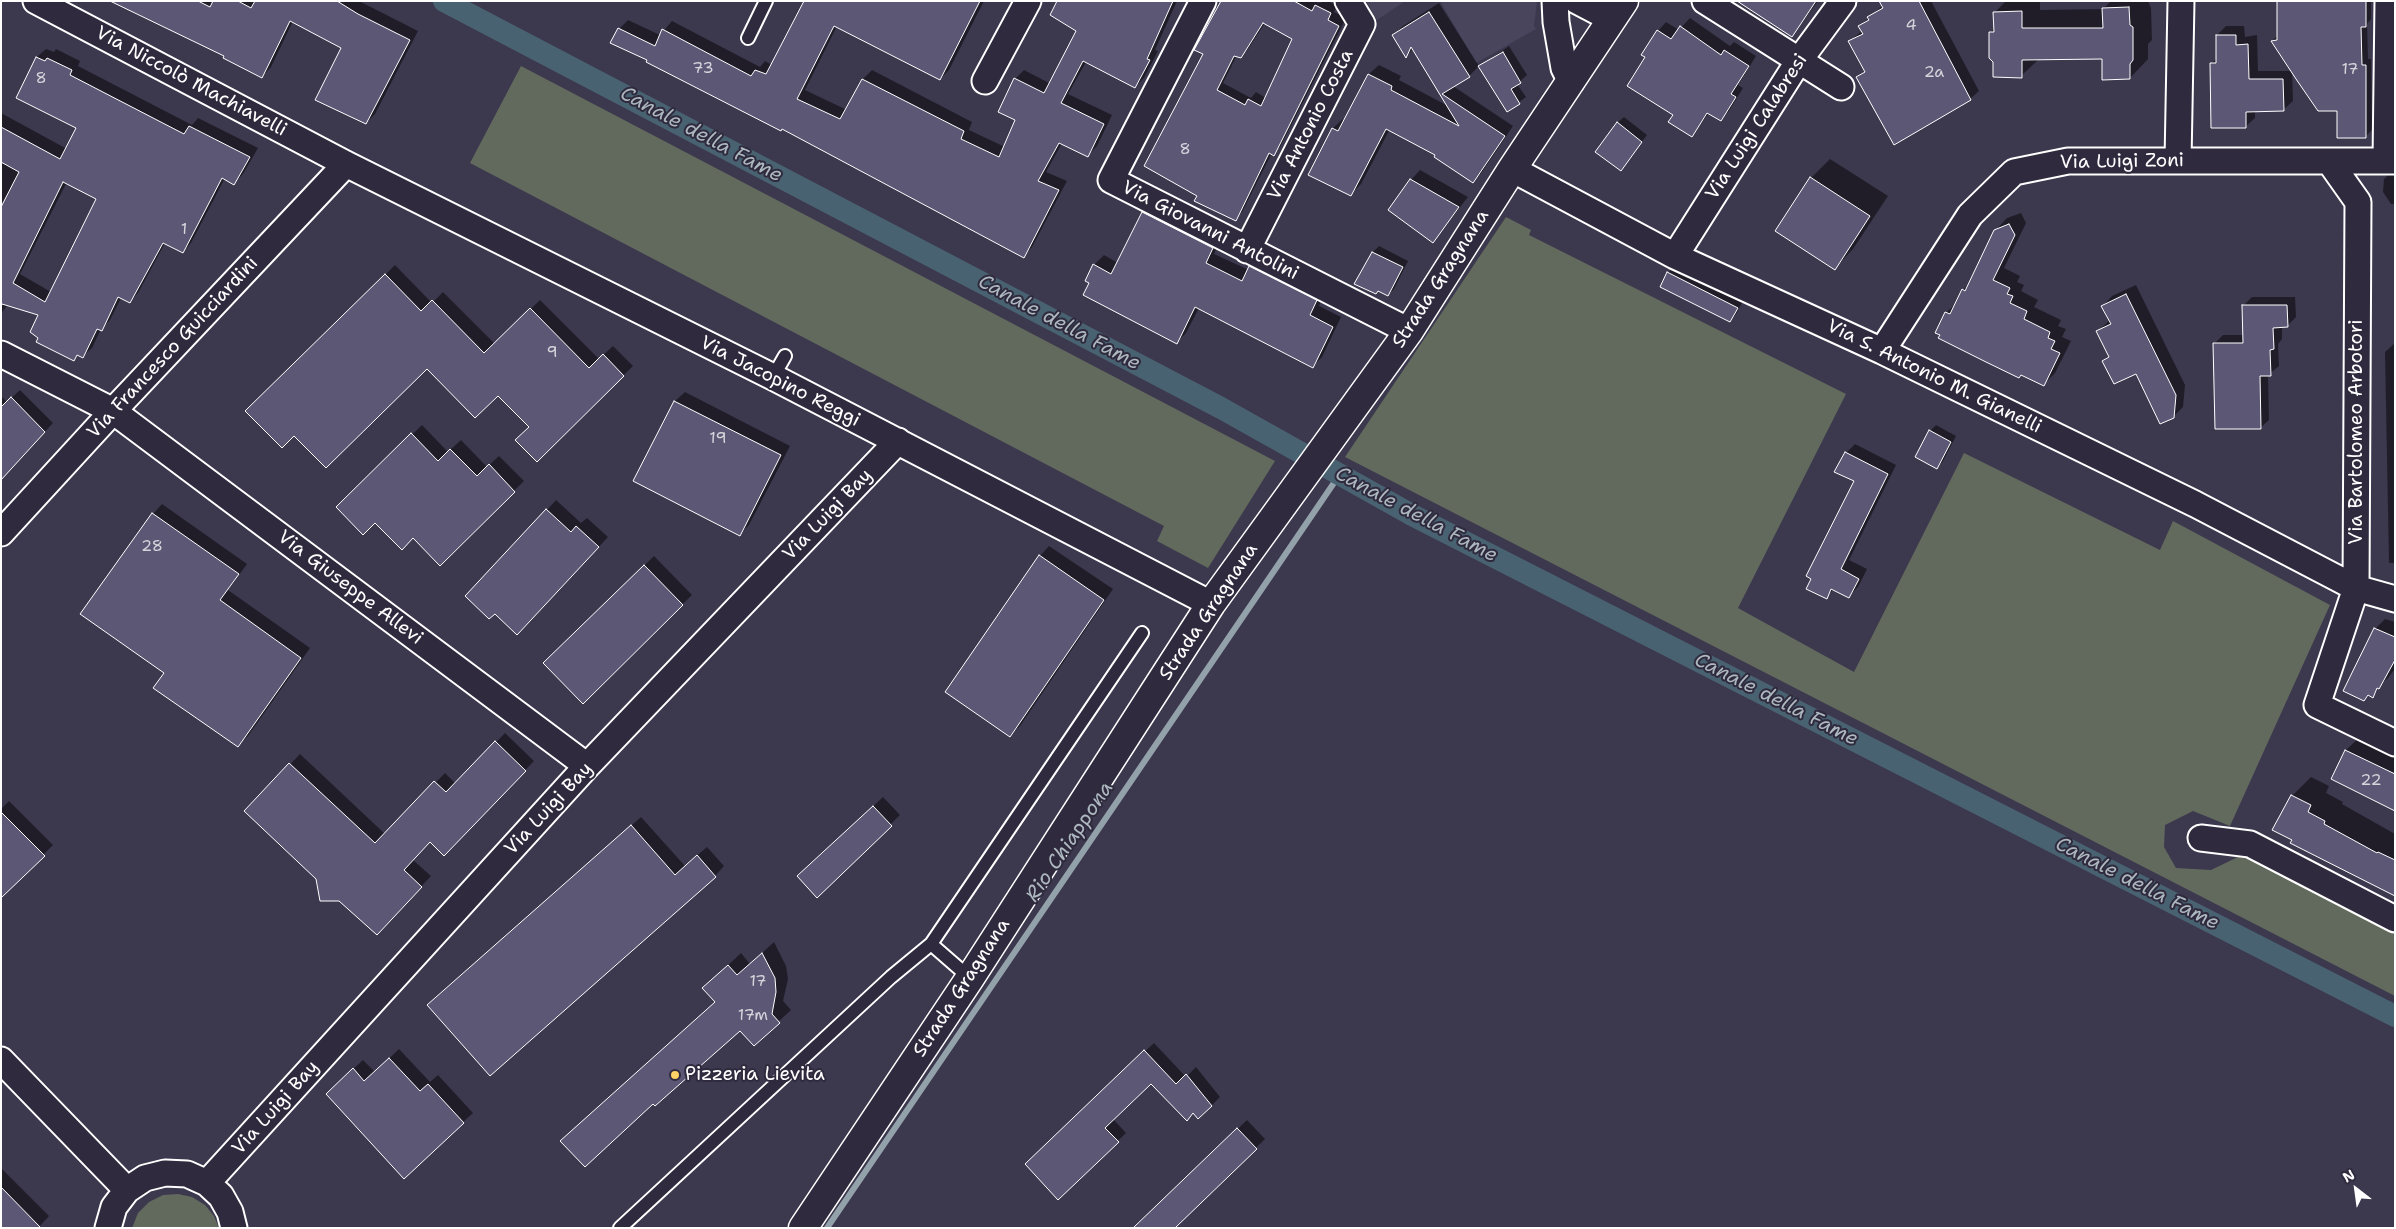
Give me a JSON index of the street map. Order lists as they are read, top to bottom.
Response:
{
  "streets": {
    "street": [
      "Via Niccolò Machiavelli",
      "Via Antonio Costa",
      "Via Luigi Calabresi",
      "Via Luigi Zoni",
      "Via Giovanni Antolini",
      "Strada Gragnana",
      "Via Francesco Guicciardini",
      "Via S. Antonio M. Gianelli",
      "Via Jacopino Reggi",
      "Via Bartolomeo Arbotori",
      "Via Luigi Bay",
      "Via Giuseppe Allevi"
    ]
  },
  "crossings": [
    ["Via Niccolò Machiavelli", "Via Francesco Guicciardini"],
    ["Via Niccolò Machiavelli", "Via Jacopino Reggi"],
    ["Via Antonio Costa", "Via Giovanni Antolini"],
    ["Via Luigi Calabresi", "Via S. Antonio M. Gianelli"],
    ["Via Luigi Zoni", "Via S. Antonio M. Gianelli"],
    ["Via Luigi Zoni", "Via Bartolomeo Arbotori"],
    ["Via Giovanni Antolini", "Strada Gragnana"],
    ["Strada Gragnana", "Via S. Antonio M. Gianelli"],
    ["Strada Gragnana", "Via Jacopino Reggi"],
    ["Via Francesco Guicciardini", "Via Jacopino Reggi"],
    ["Via Francesco Guicciardini", "Via Giuseppe Allevi"],
    ["Via S. Antonio M. Gianelli", "Via Bartolomeo Arbotori"],
    ["Via Jacopino Reggi", "Via Luigi Bay"],
    ["Via Luigi Bay", "Via Giuseppe Allevi"]
  ],
  "water": ["Canale della Fame", "Rio Chiappona"],
  "places": ["Pizzeria Lievita"],
  "house_numbers": [
    "4",
    "73",
    "17",
    "2a",
    "8",
    "8",
    "1",
    "9",
    "19",
    "28",
    "22",
    "17",
    "17m"
  ],
  "north": "top left"
}
